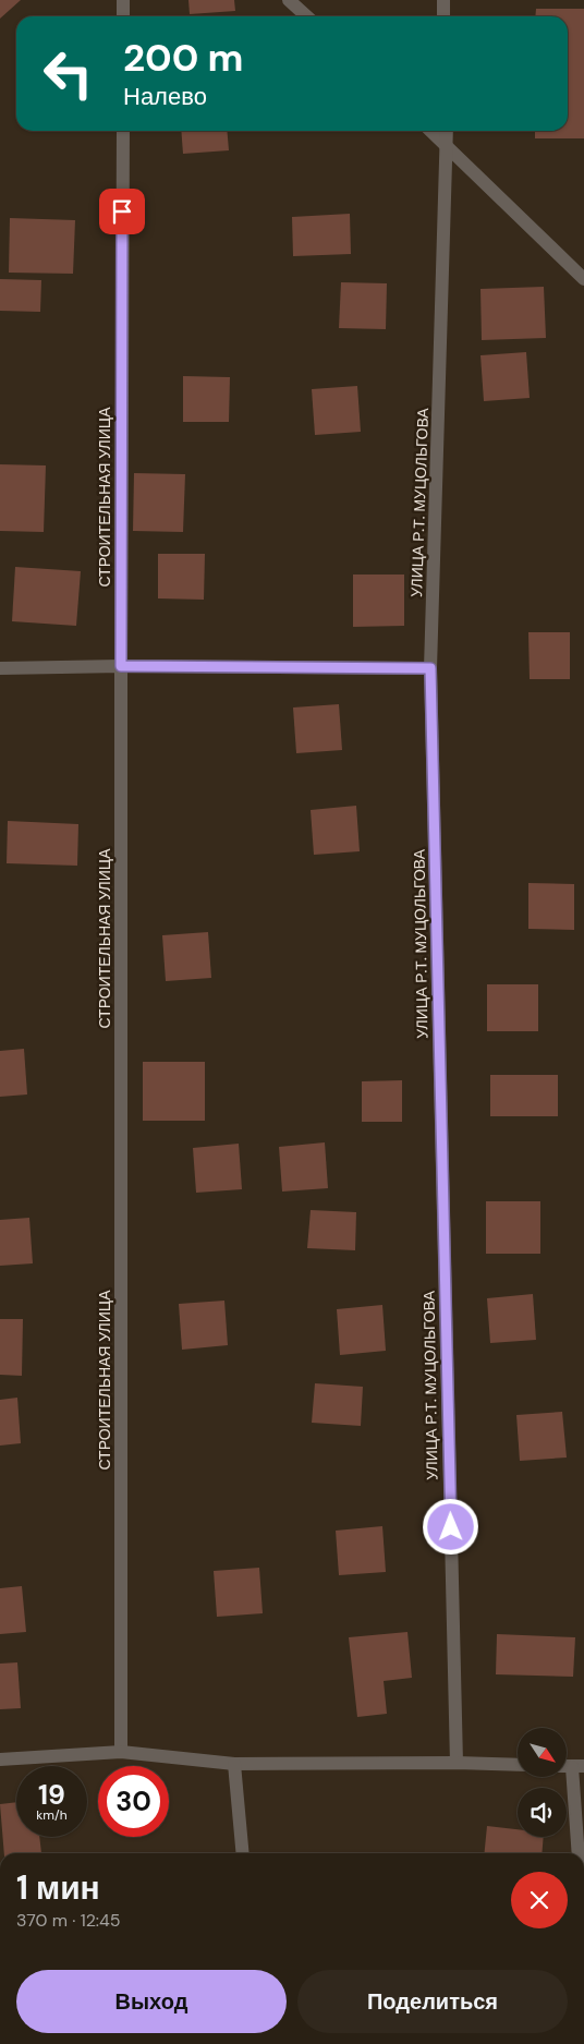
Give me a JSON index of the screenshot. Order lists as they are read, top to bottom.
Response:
{
  "streets": {
    "street": ["СТРОИТЕЛЬНАЯ УЛИЦА", "УЛИЦА Р.Т. МУЦОЛЬГОВА"]
  },
  "north": "bottom right",
  "page": {
    "turn": ["200 m", "Налево"],
    "speed": "19 km/h",
    "limit": "30",
    "heading": ["1 мин", "370 m · 12:45"],
    "buttons": ["Выход", "Поделиться"]
  }
}
